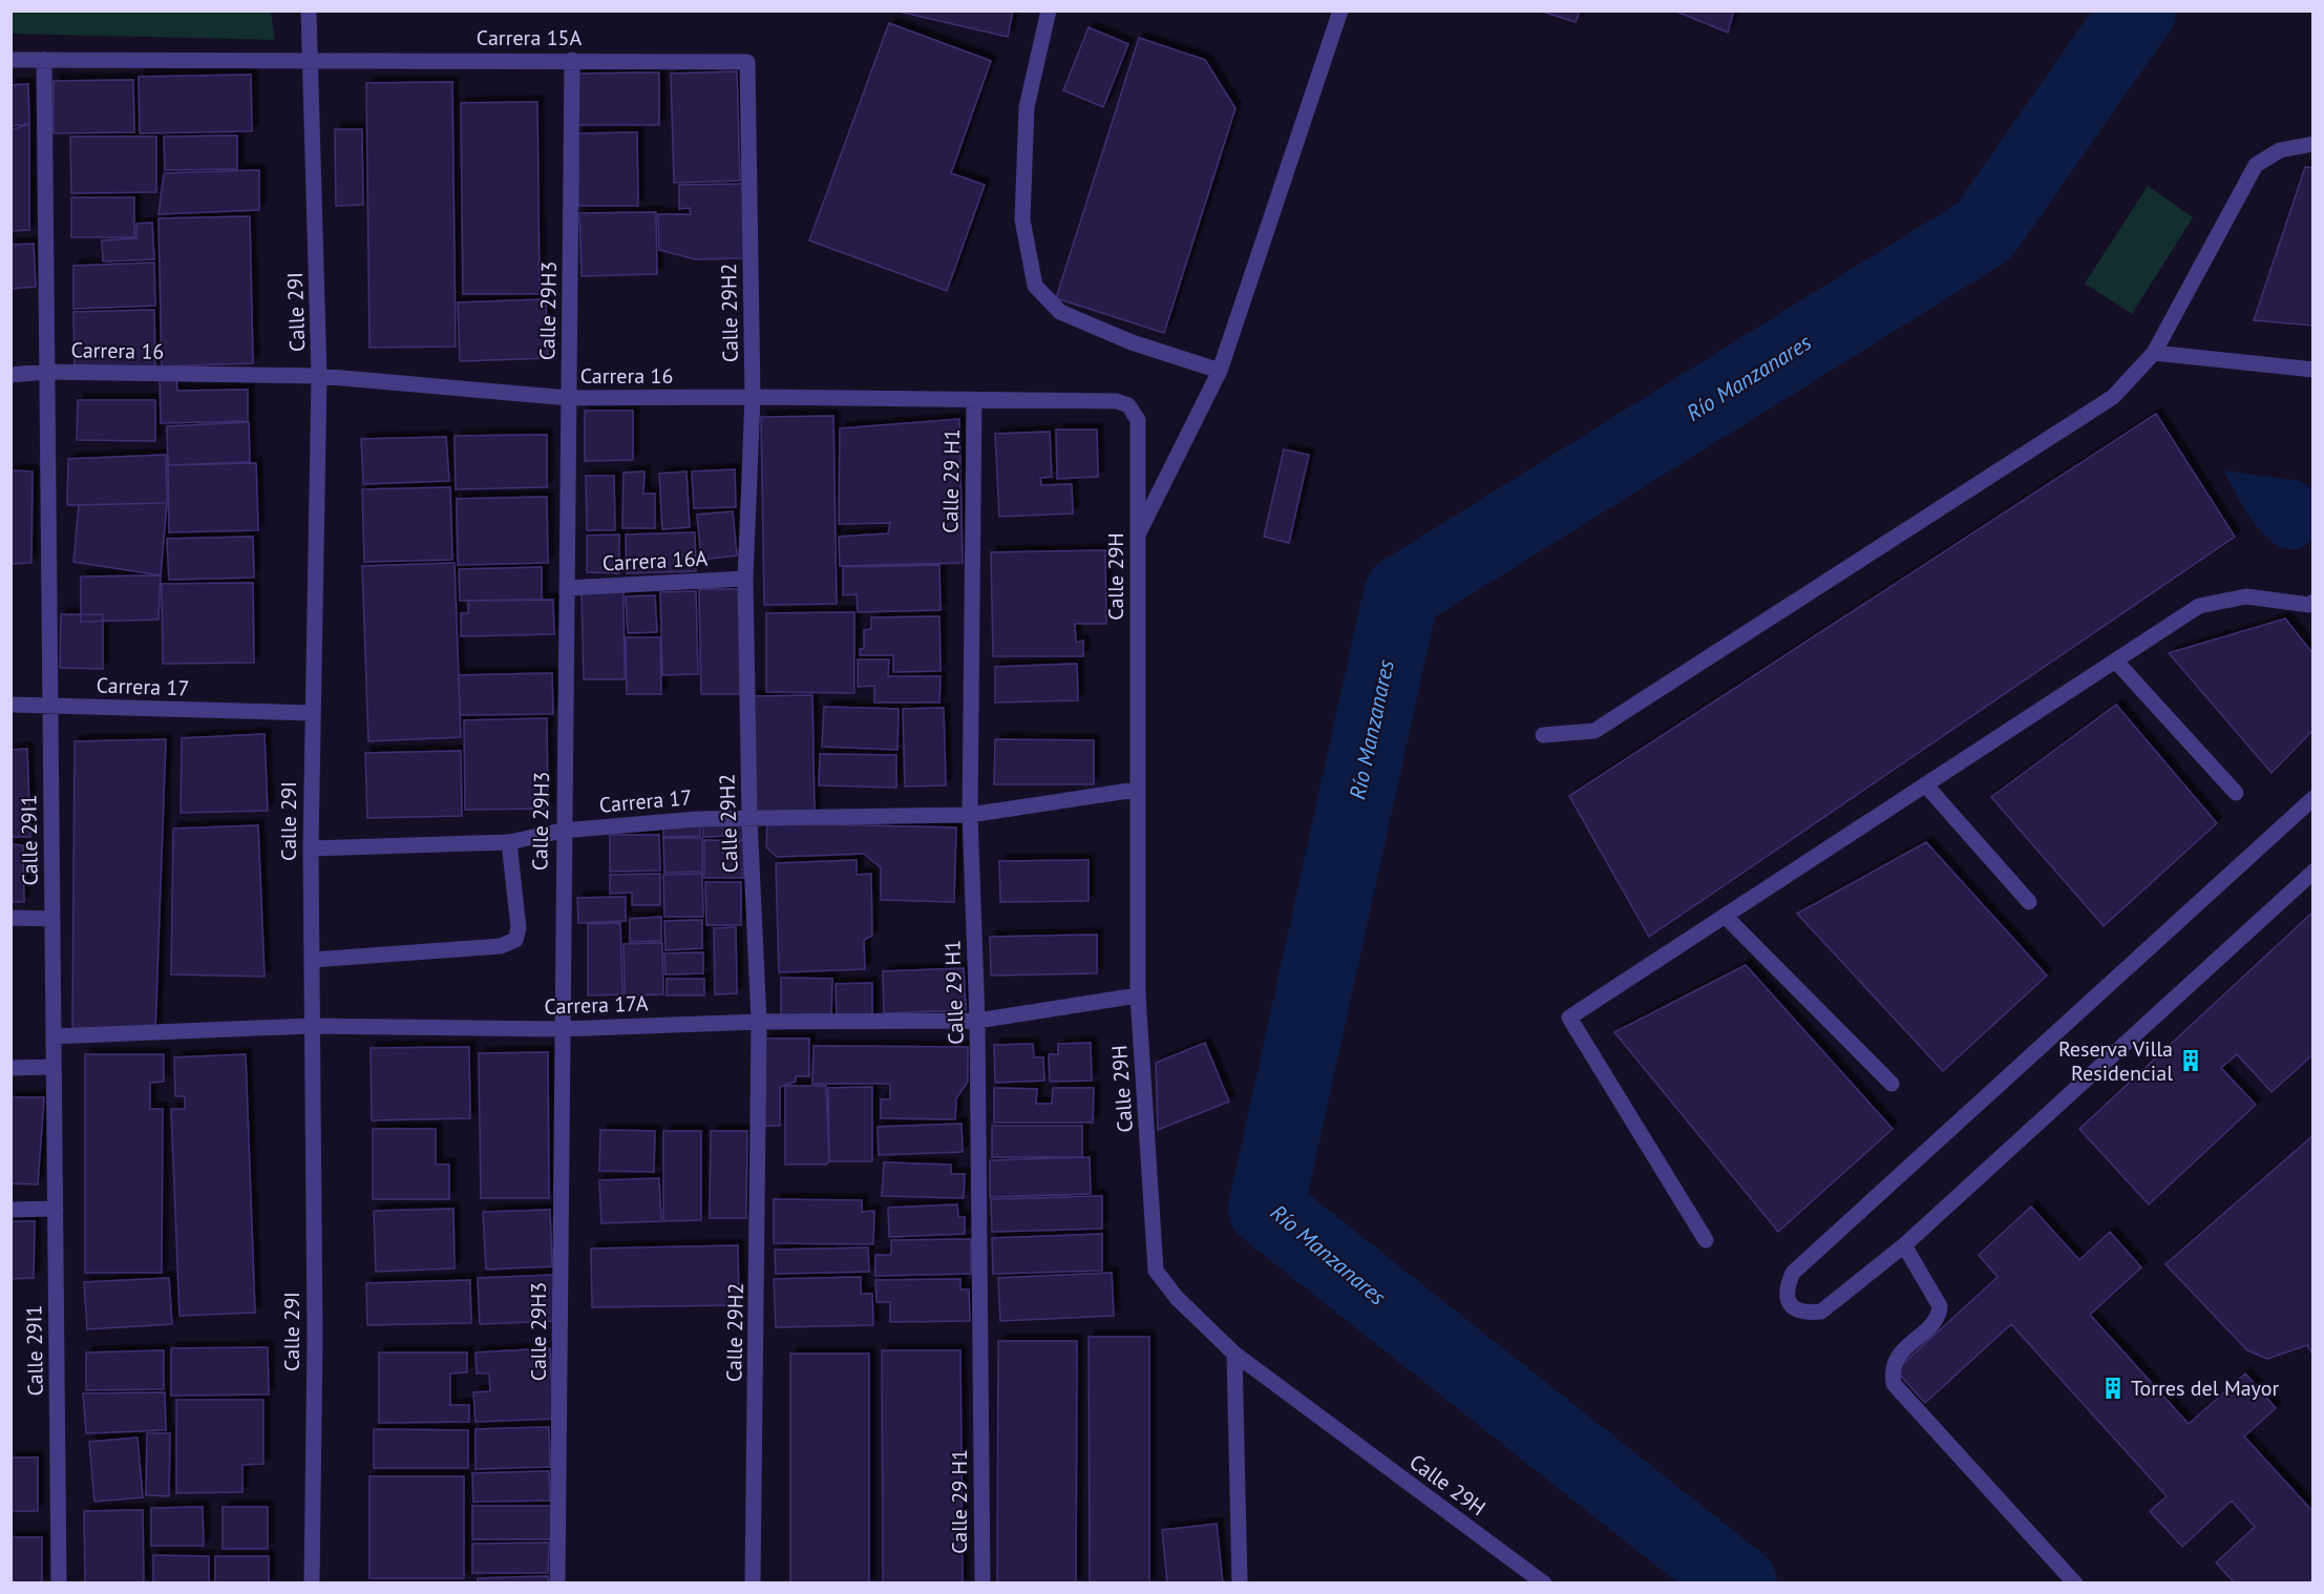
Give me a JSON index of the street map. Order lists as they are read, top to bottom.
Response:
{
  "streets": {
    "street": [
      "Carrera 15A",
      "Calle 29H3",
      "Calle 29I",
      "Calle 29H2",
      "Carrera 16",
      "Calle 29 H1",
      "Carrera 16A",
      "Calle 29H",
      "Carrera 17",
      "Calle 29I1",
      "Carrera 17A"
    ]
  },
  "crossings": [
    ["Carrera 15A", "Calle 29H3"],
    ["Carrera 15A", "Calle 29I"],
    ["Carrera 15A", "Calle 29H2"],
    ["Carrera 15A", "Calle 29I1"],
    ["Calle 29H3", "Carrera 16"],
    ["Calle 29H3", "Carrera 16A"],
    ["Calle 29H3", "Carrera 17"],
    ["Calle 29H3", "Carrera 17A"],
    ["Calle 29I", "Carrera 16"],
    ["Calle 29I", "Carrera 17"],
    ["Calle 29I", "Carrera 17A"],
    ["Calle 29H2", "Carrera 16"],
    ["Calle 29H2", "Carrera 16A"],
    ["Calle 29H2", "Carrera 17"],
    ["Calle 29H2", "Carrera 17A"],
    ["Carrera 16", "Calle 29 H1"],
    ["Carrera 16", "Calle 29H"],
    ["Carrera 16", "Calle 29I1"],
    ["Calle 29 H1", "Carrera 17"],
    ["Calle 29 H1", "Carrera 17A"],
    ["Calle 29H", "Carrera 17"],
    ["Calle 29H", "Carrera 17A"],
    ["Carrera 17", "Calle 29I1"],
    ["Calle 29I1", "Carrera 17A"]
  ],
  "water": ["Río Manzanares"],
  "places": {
    "building": ["Reserva Villa Residencial", "Torres del Mayor"]
  }
}
